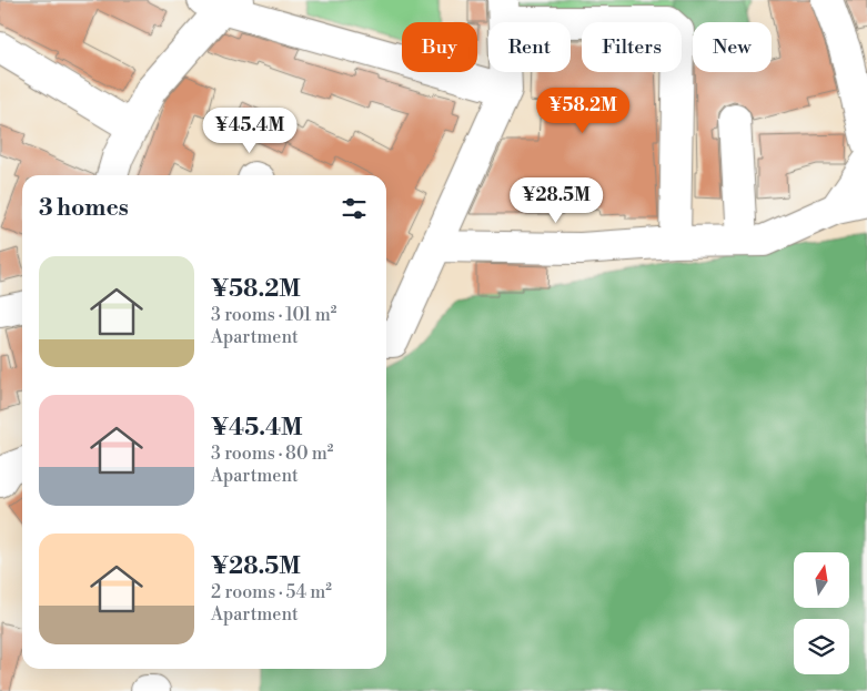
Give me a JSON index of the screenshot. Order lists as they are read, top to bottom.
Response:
{
  "north": "top",
  "page": {
    "chip": [
      "Buy",
      "Rent",
      "Filters",
      "New"
    ],
    "price": ["¥58.2M", "¥45.4M", "¥28.5M"],
    "heading": "3 homes",
    "list": [
      {
        "name": "¥58.2M",
        "note": "3 rooms · 101 m² · Apartment"
      },
      {
        "name": "¥45.4M",
        "note": "3 rooms · 80 m² · Apartment"
      },
      {
        "name": "¥28.5M",
        "note": "2 rooms · 54 m² · Apartment"
      }
    ]
  }
}
